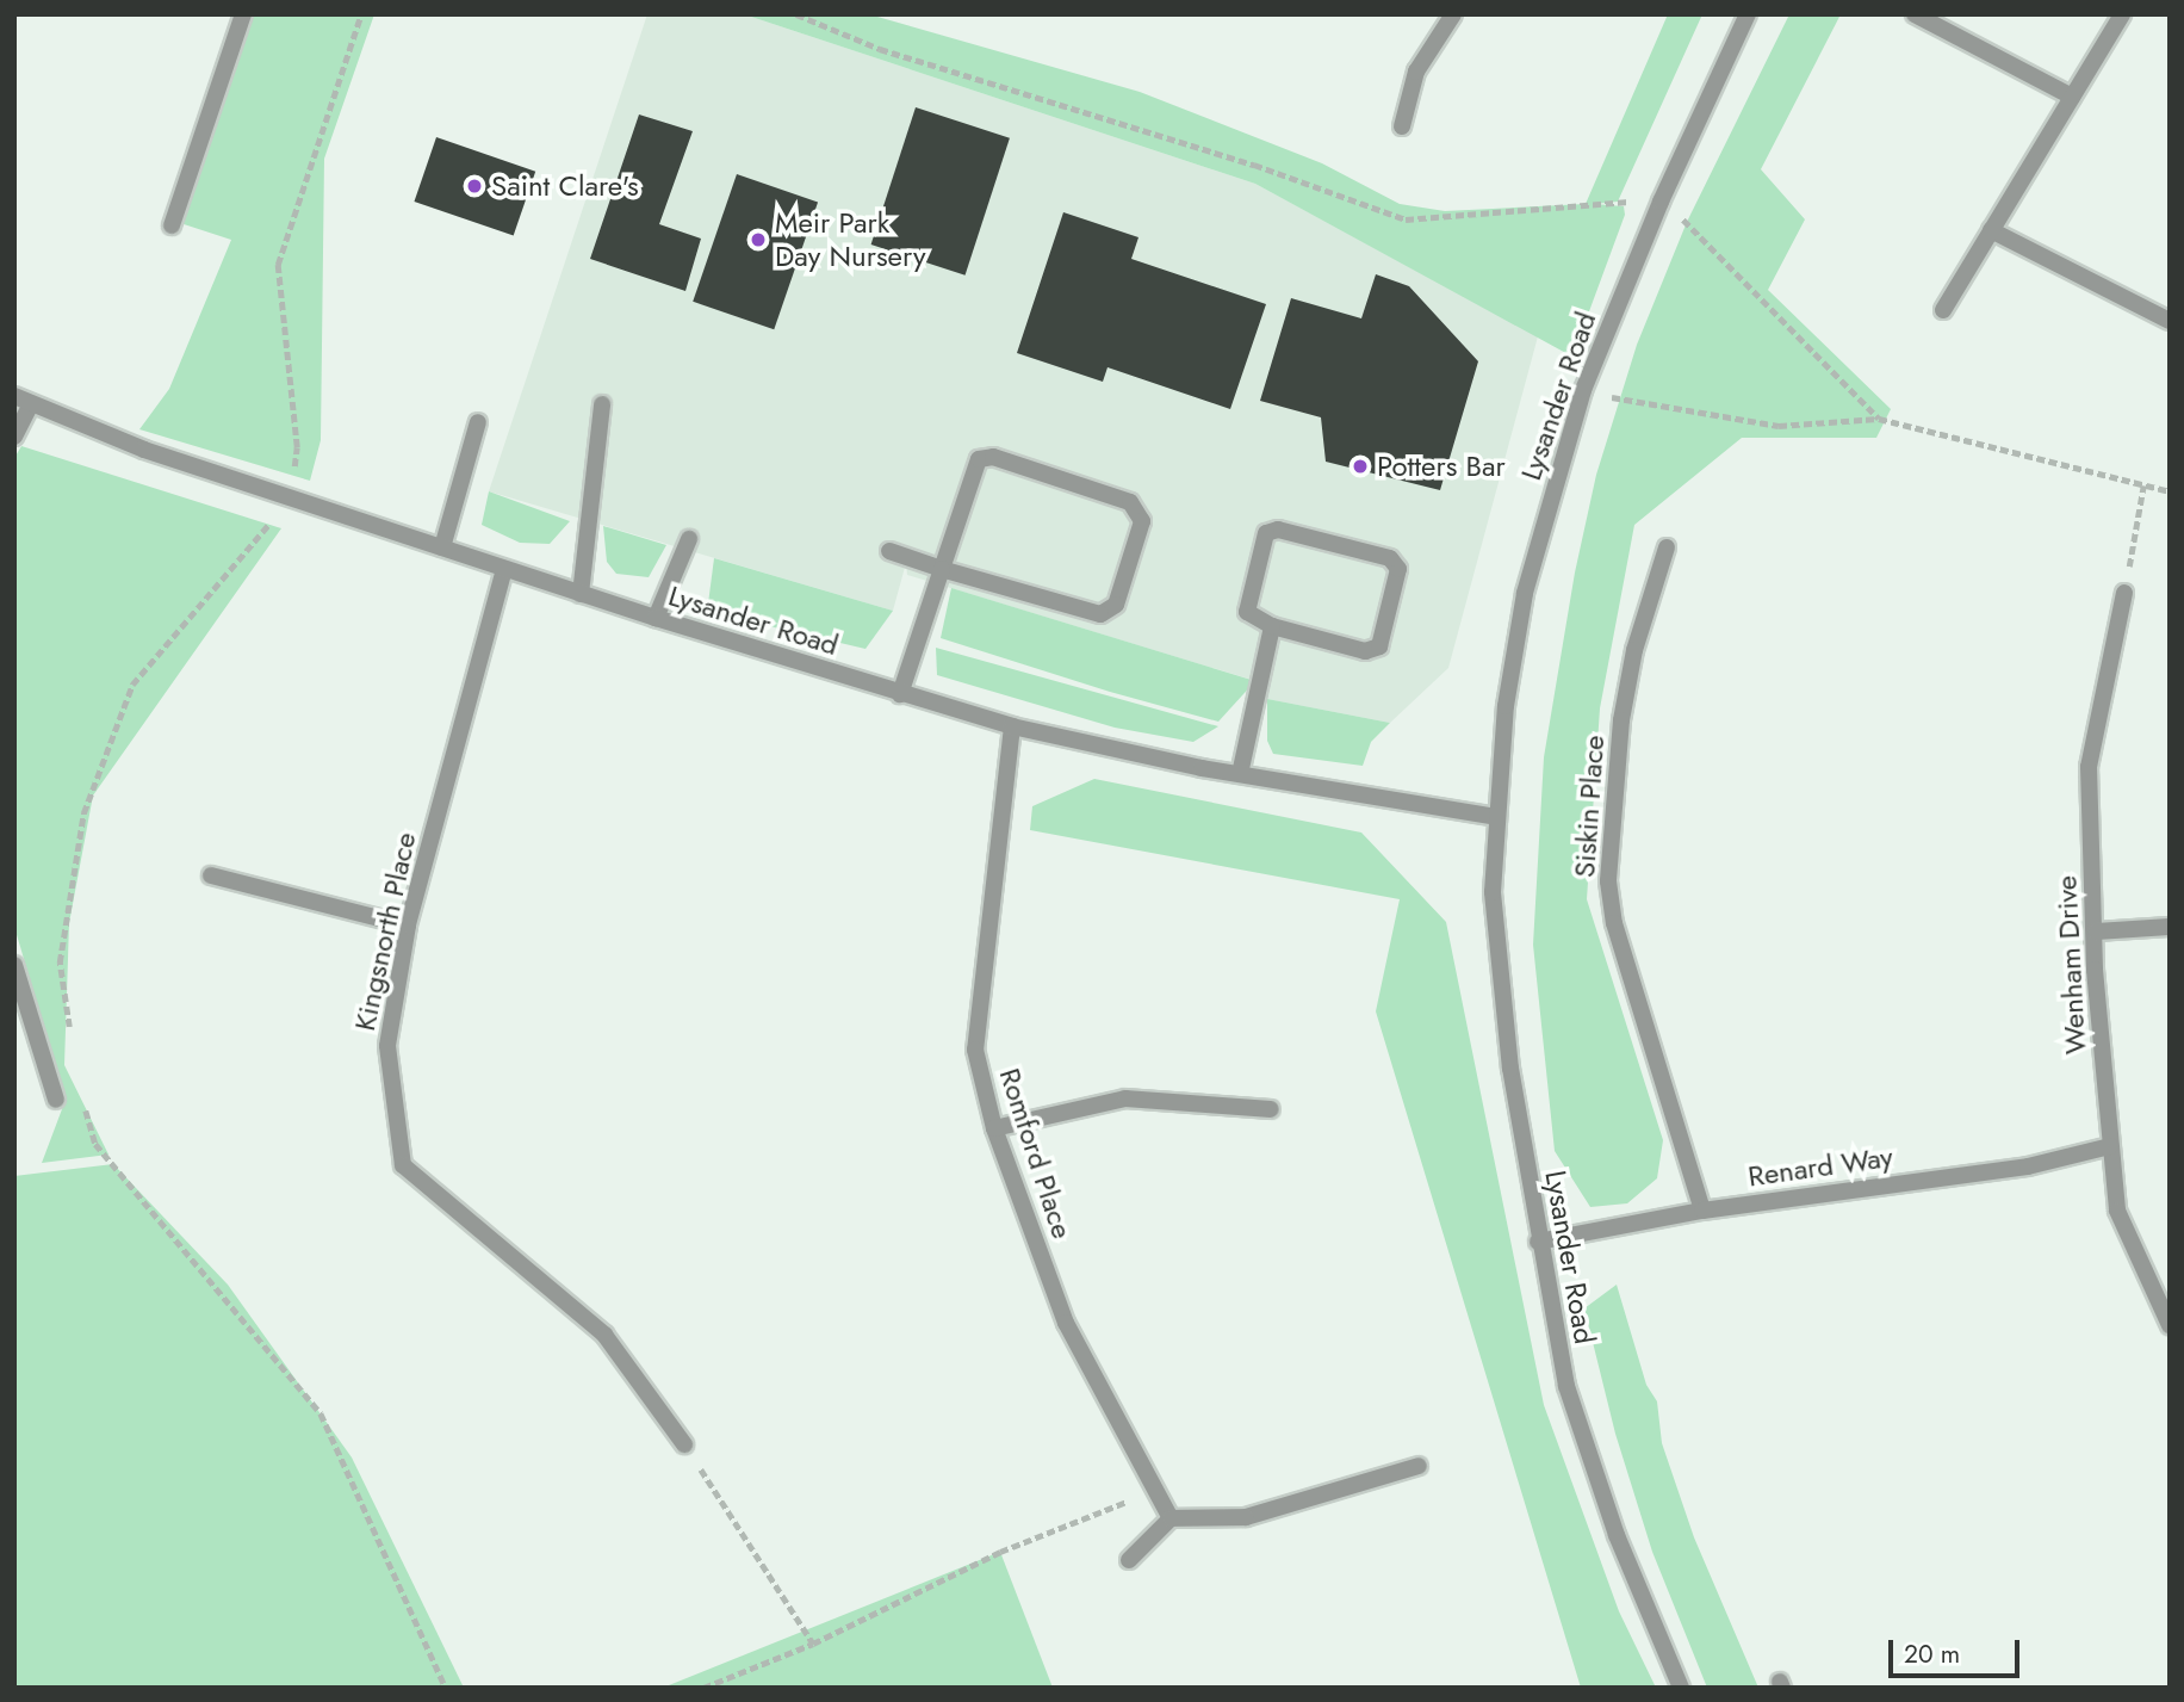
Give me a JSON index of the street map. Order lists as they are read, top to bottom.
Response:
{
  "streets": {
    "street": [
      "Lysander Road",
      "Siskin Place",
      "Kingsnorth Place",
      "Wenham Drive",
      "Romford Place",
      "Renard Way"
    ]
  },
  "crossings": [
    ["Lysander Road", "Kingsnorth Place"],
    ["Lysander Road", "Romford Place"],
    ["Lysander Road", "Renard Way"],
    ["Siskin Place", "Renard Way"],
    ["Wenham Drive", "Renard Way"]
  ],
  "places": ["Saint Clare's", "Meir Park Day Nursery", "Potters Bar"],
  "scale_bar": "20 m"
}
